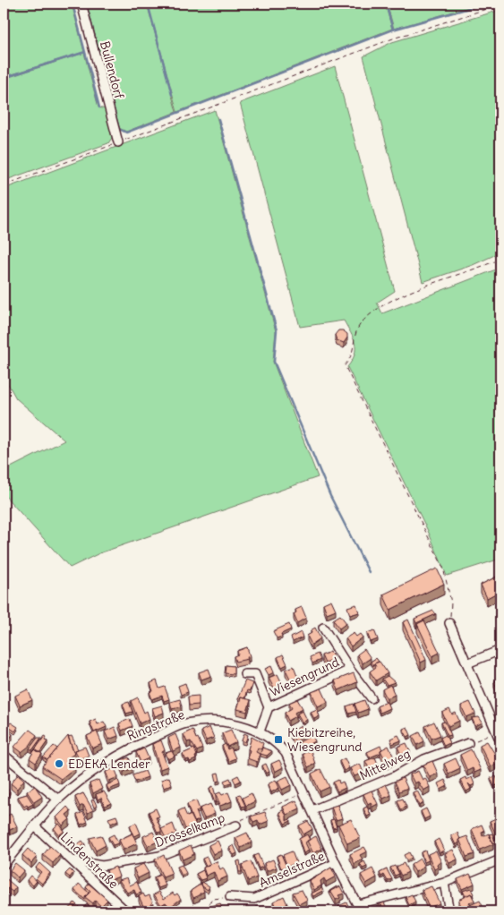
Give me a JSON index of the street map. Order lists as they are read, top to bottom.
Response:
{
  "streets": {
    "street": [
      "Bullendorf",
      "Wiesengrund",
      "Ringstraße",
      "Mittelweg",
      "Drosselkamp",
      "Lindenstraße",
      "Amselstraße"
    ]
  },
  "crossings": [
    ["Wiesengrund", "Ringstraße"],
    ["Ringstraße", "Mittelweg"],
    ["Ringstraße", "Lindenstraße"],
    ["Ringstraße", "Amselstraße"],
    ["Drosselkamp", "Lindenstraße"]
  ],
  "places": {
    "transit": ["Kiebitzreihe, Wiesengrund"],
    "other": ["EDEKA Lender"]
  }
}
